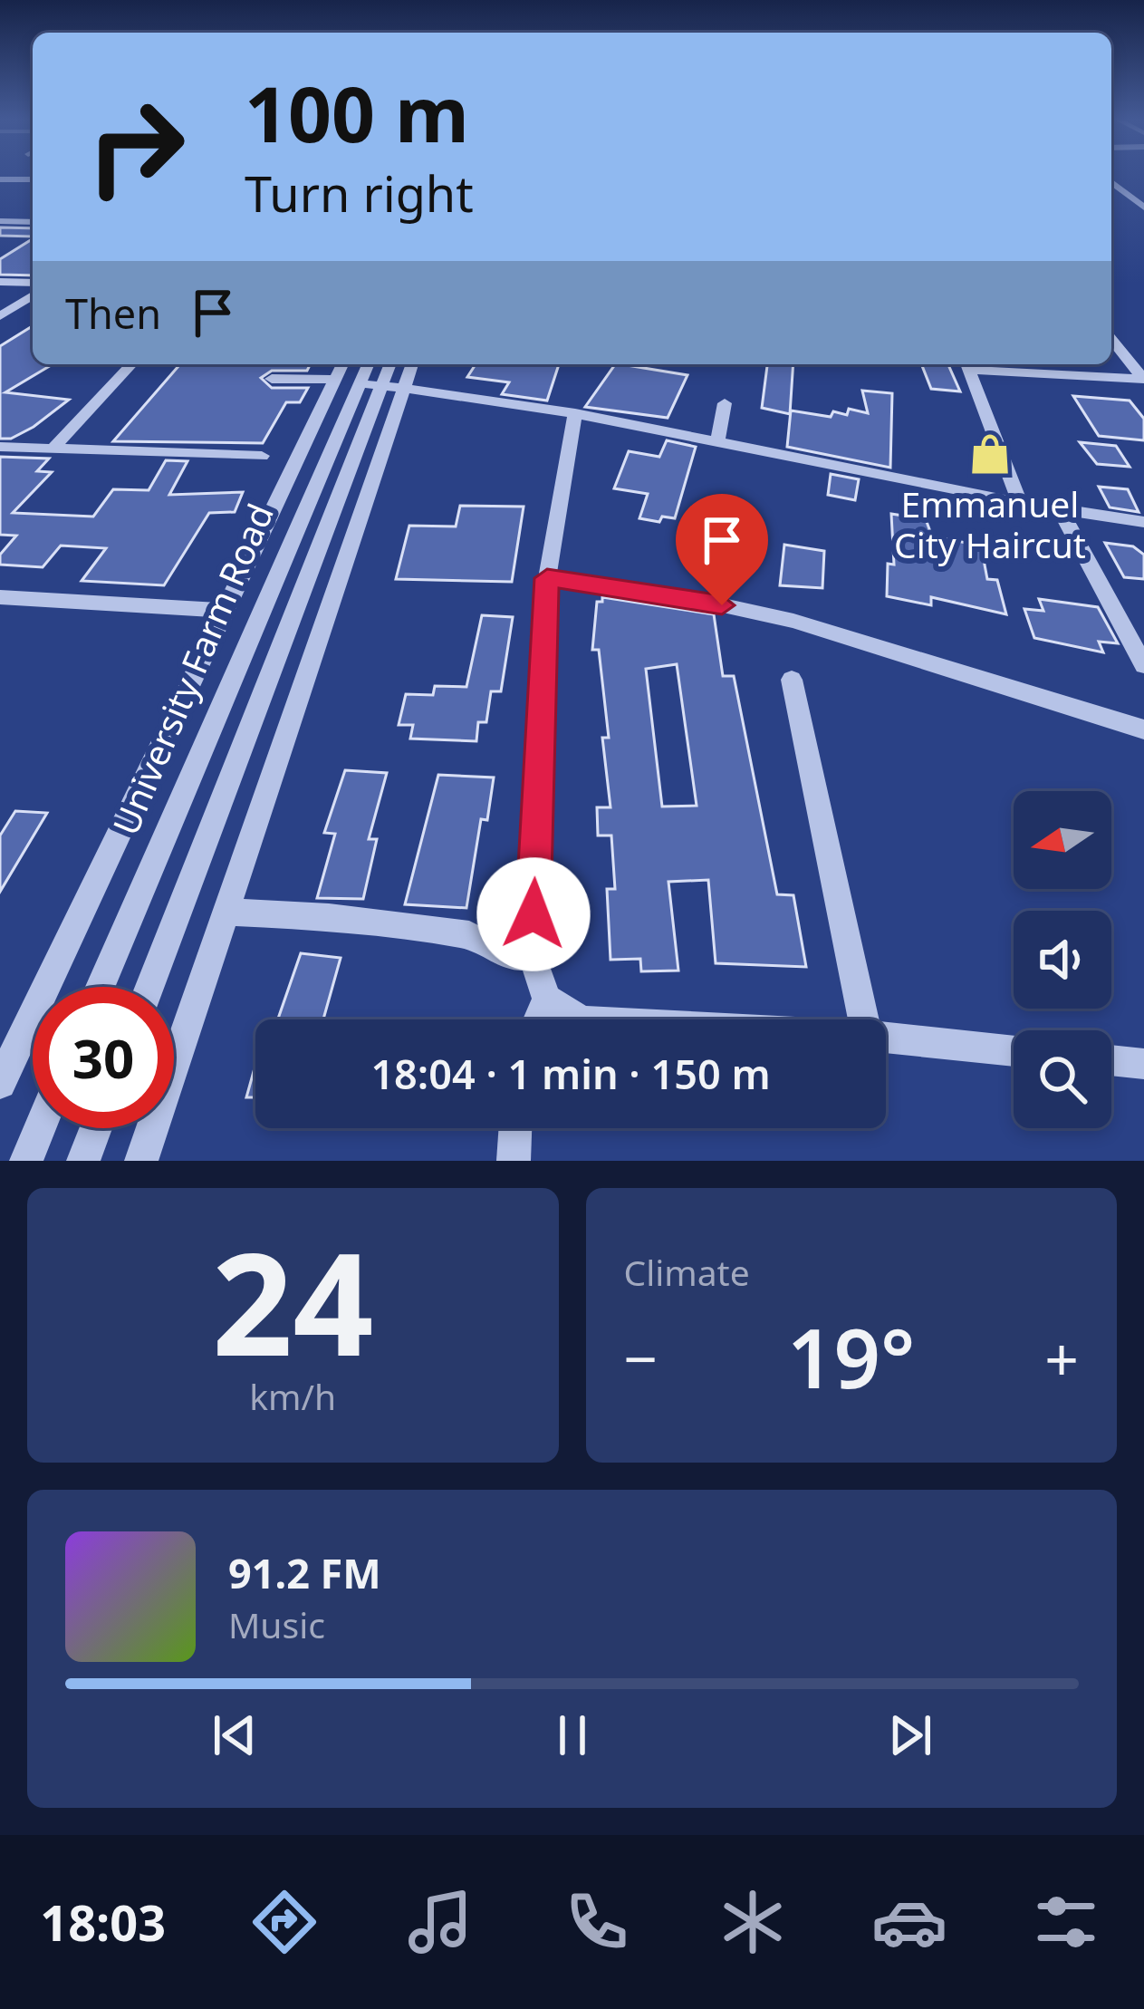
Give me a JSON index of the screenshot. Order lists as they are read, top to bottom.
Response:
{
  "streets": {
    "street": ["University Farm Road"]
  },
  "places": {
    "shop": ["Emmanuel City Haircut"]
  },
  "north": "left",
  "page": {
    "turn": ["100 m", "Turn right"],
    "then": "Then",
    "limit": "30",
    "trip": "18:04 · 1 min · 150 m",
    "tile": [
      ["24", "km/h"],
      "Climate"
    ],
    "heat": ["−", "19°", "+"],
    "song": ["91.2 FM", "Music"],
    "tabs": "18:03"
  }
}
